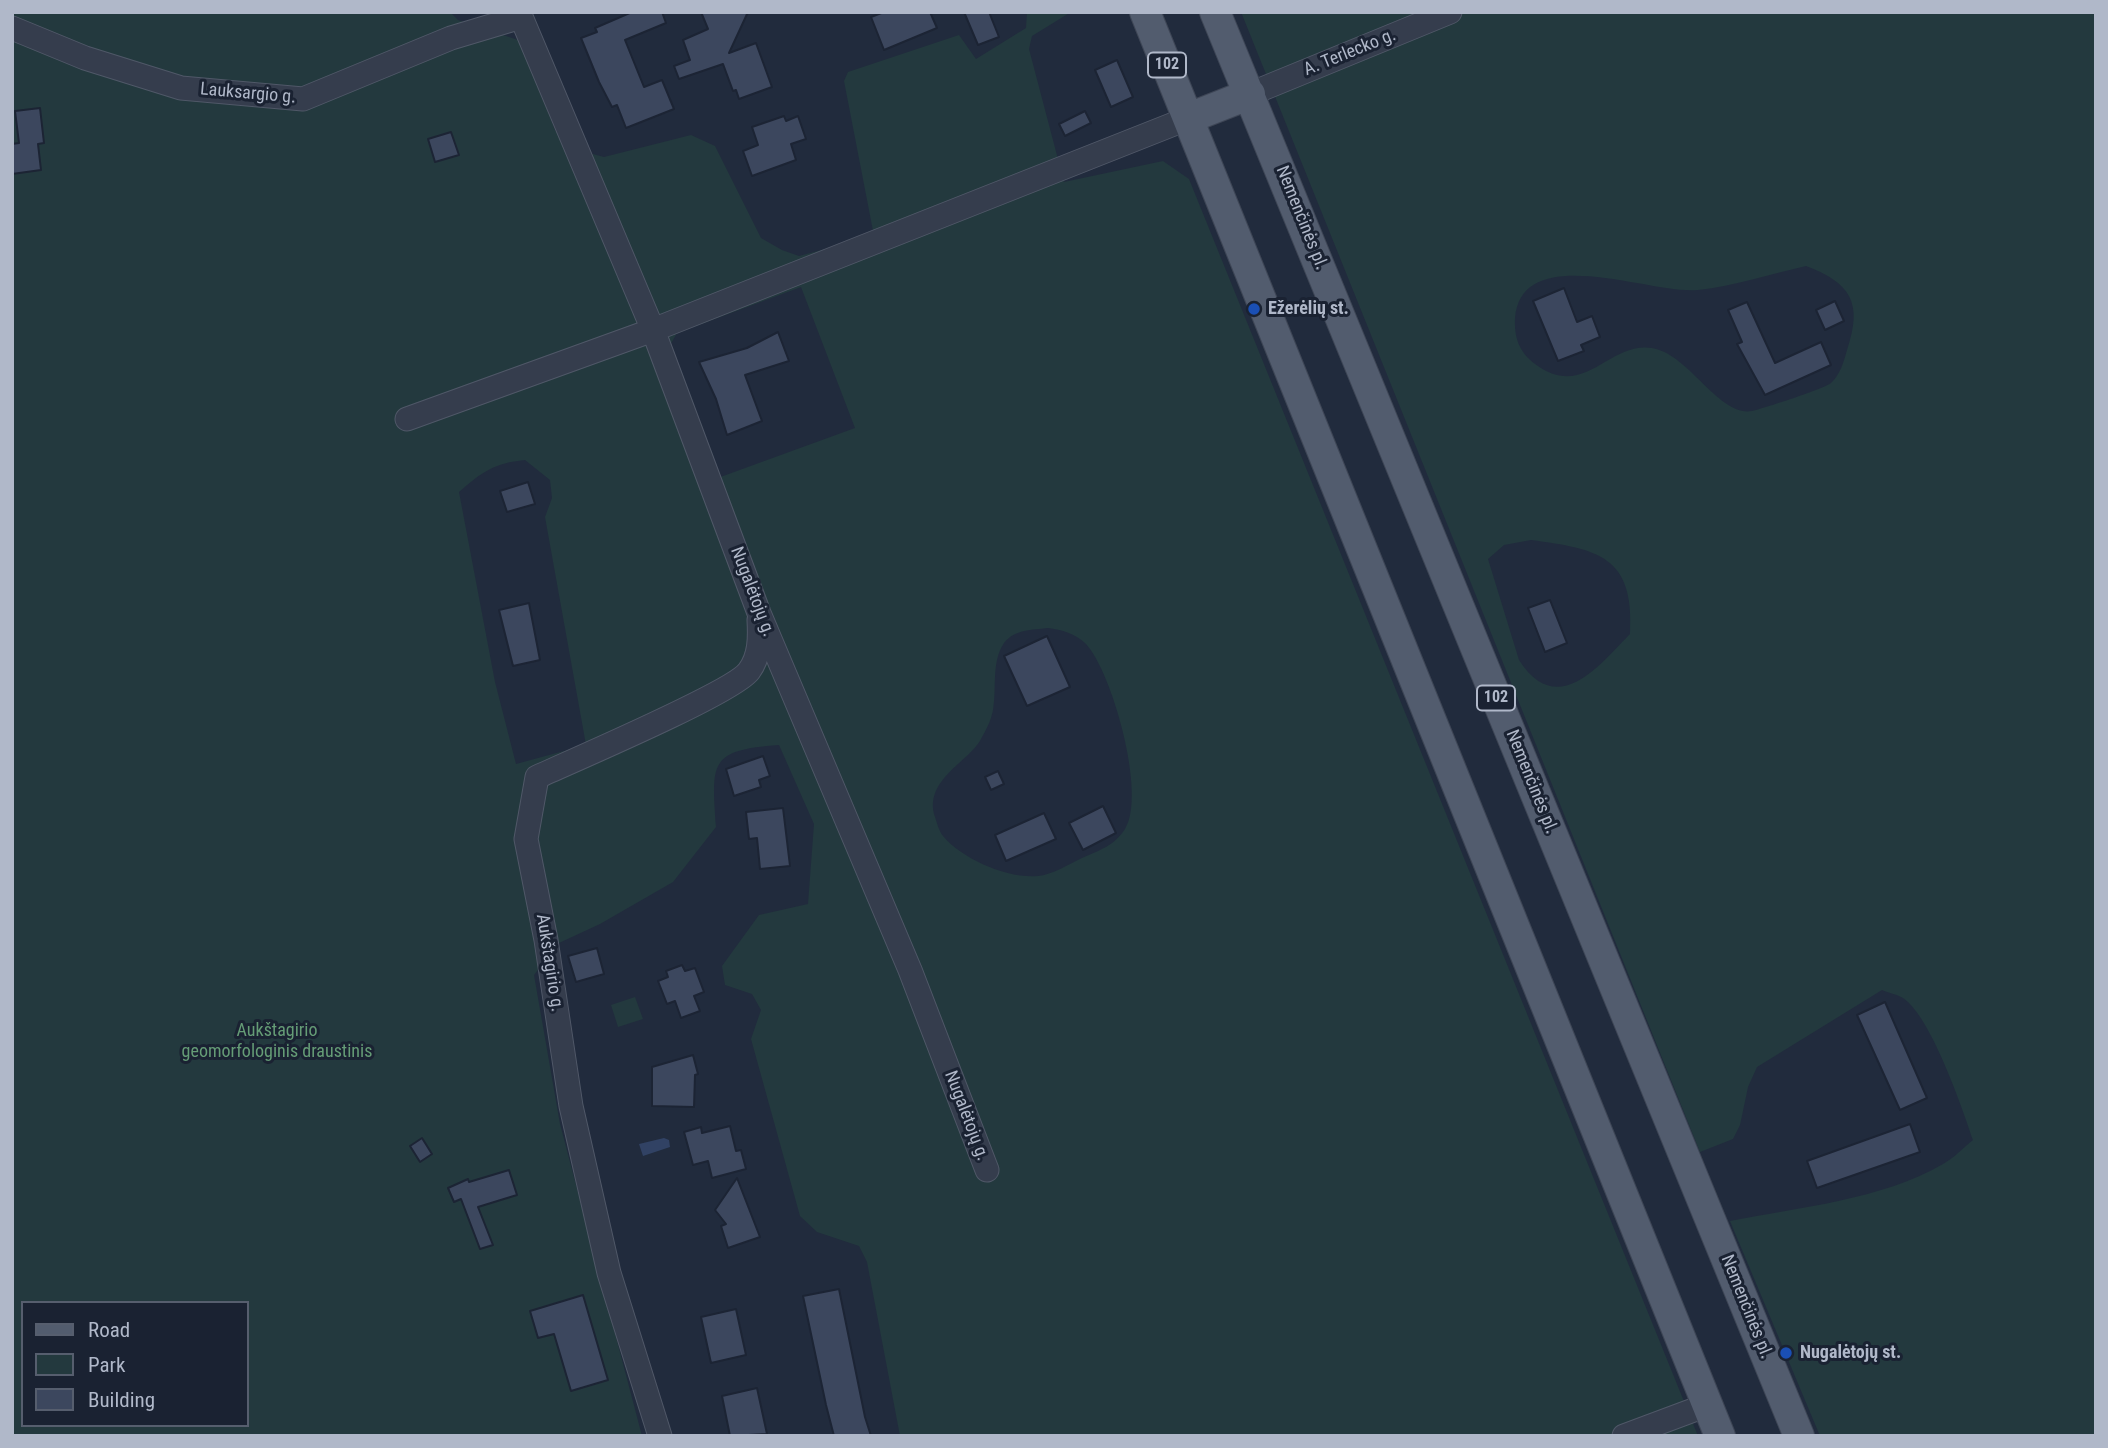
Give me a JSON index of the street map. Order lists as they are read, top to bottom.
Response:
{
  "streets": {
    "main road": ["102", "Nemenčinės pl."],
    "street": [
      "A. Terlecko g.",
      "Lauksargio g.",
      "Nugalėtojų g.",
      "Aukštagirio g."
    ]
  },
  "crossings": [
    ["A. Terlecko g.", "Nemenčinės pl."],
    ["Lauksargio g.", "Nugalėtojų g."],
    ["Nugalėtojų g.", "Aukštagirio g."]
  ],
  "parks": ["Aukštagirio geomorfologinis draustinis"],
  "places": ["Ežerėlių st.", "Nugalėtojų st."],
  "legend": ["Road", "Park", "Building"]
}
